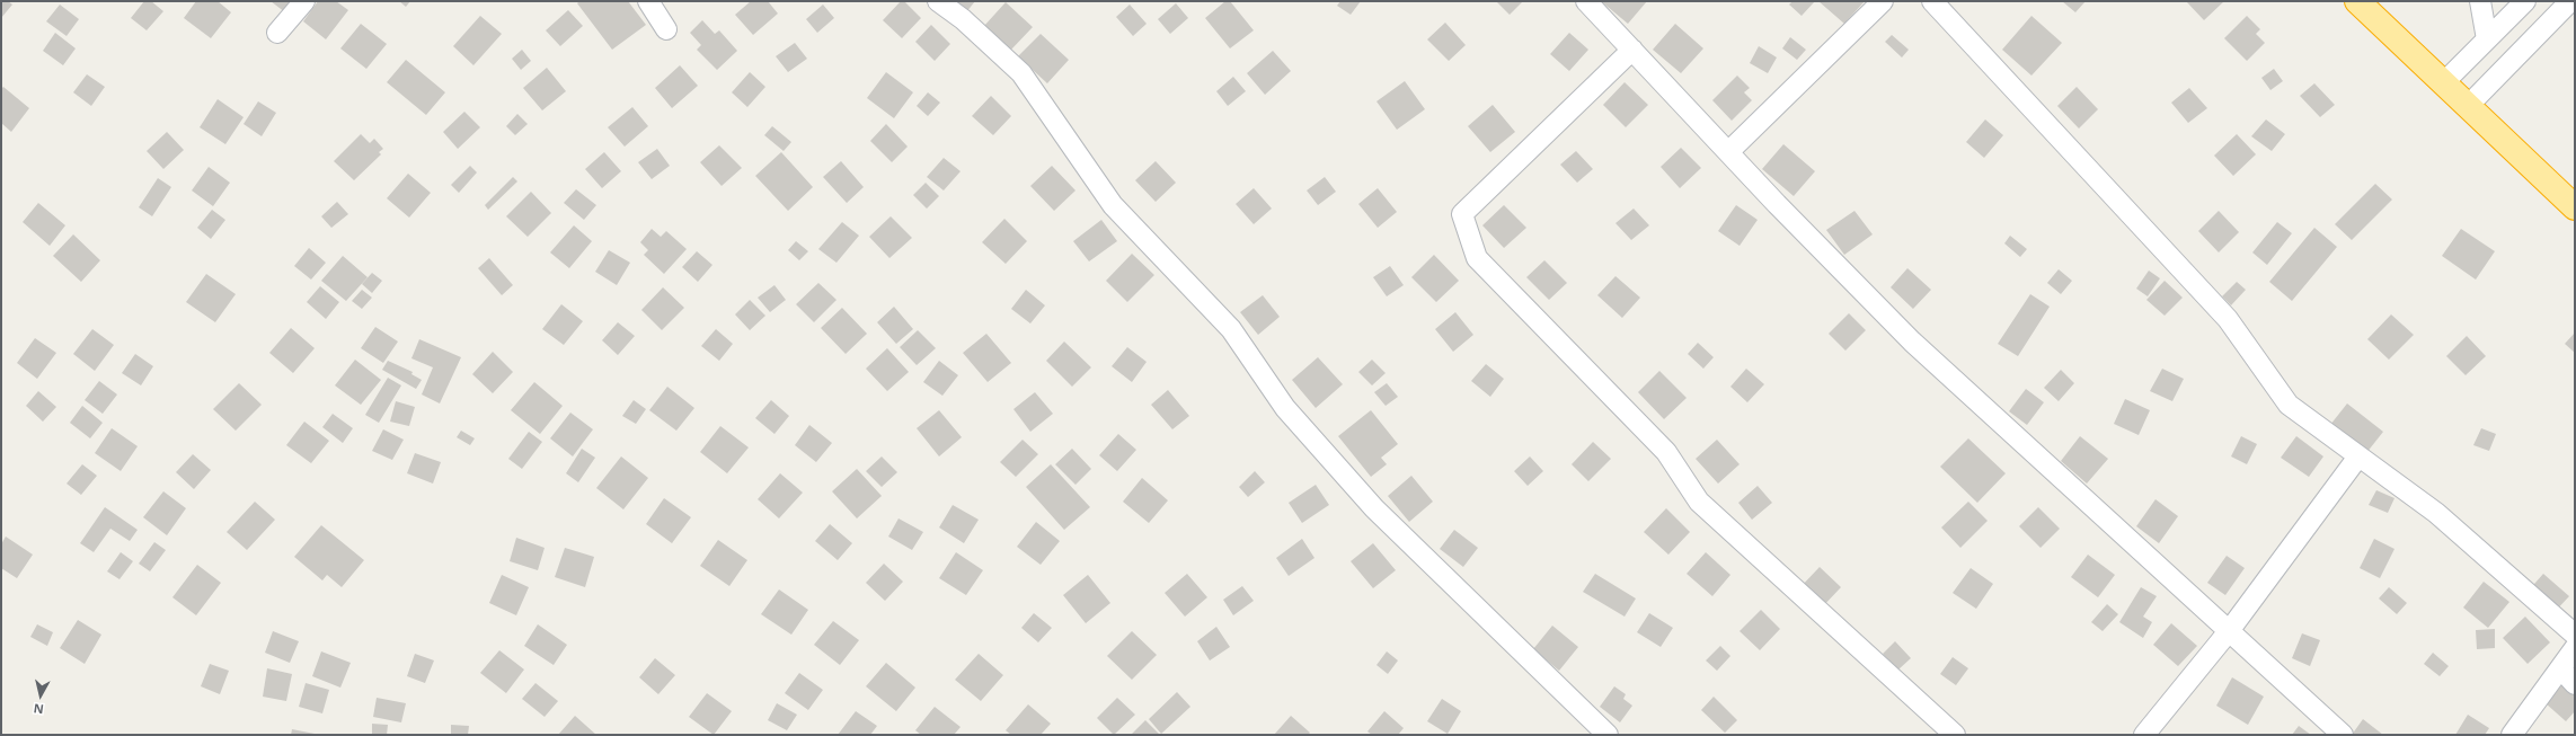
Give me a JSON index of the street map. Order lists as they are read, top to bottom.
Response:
{
  "north": "bottom"
}
